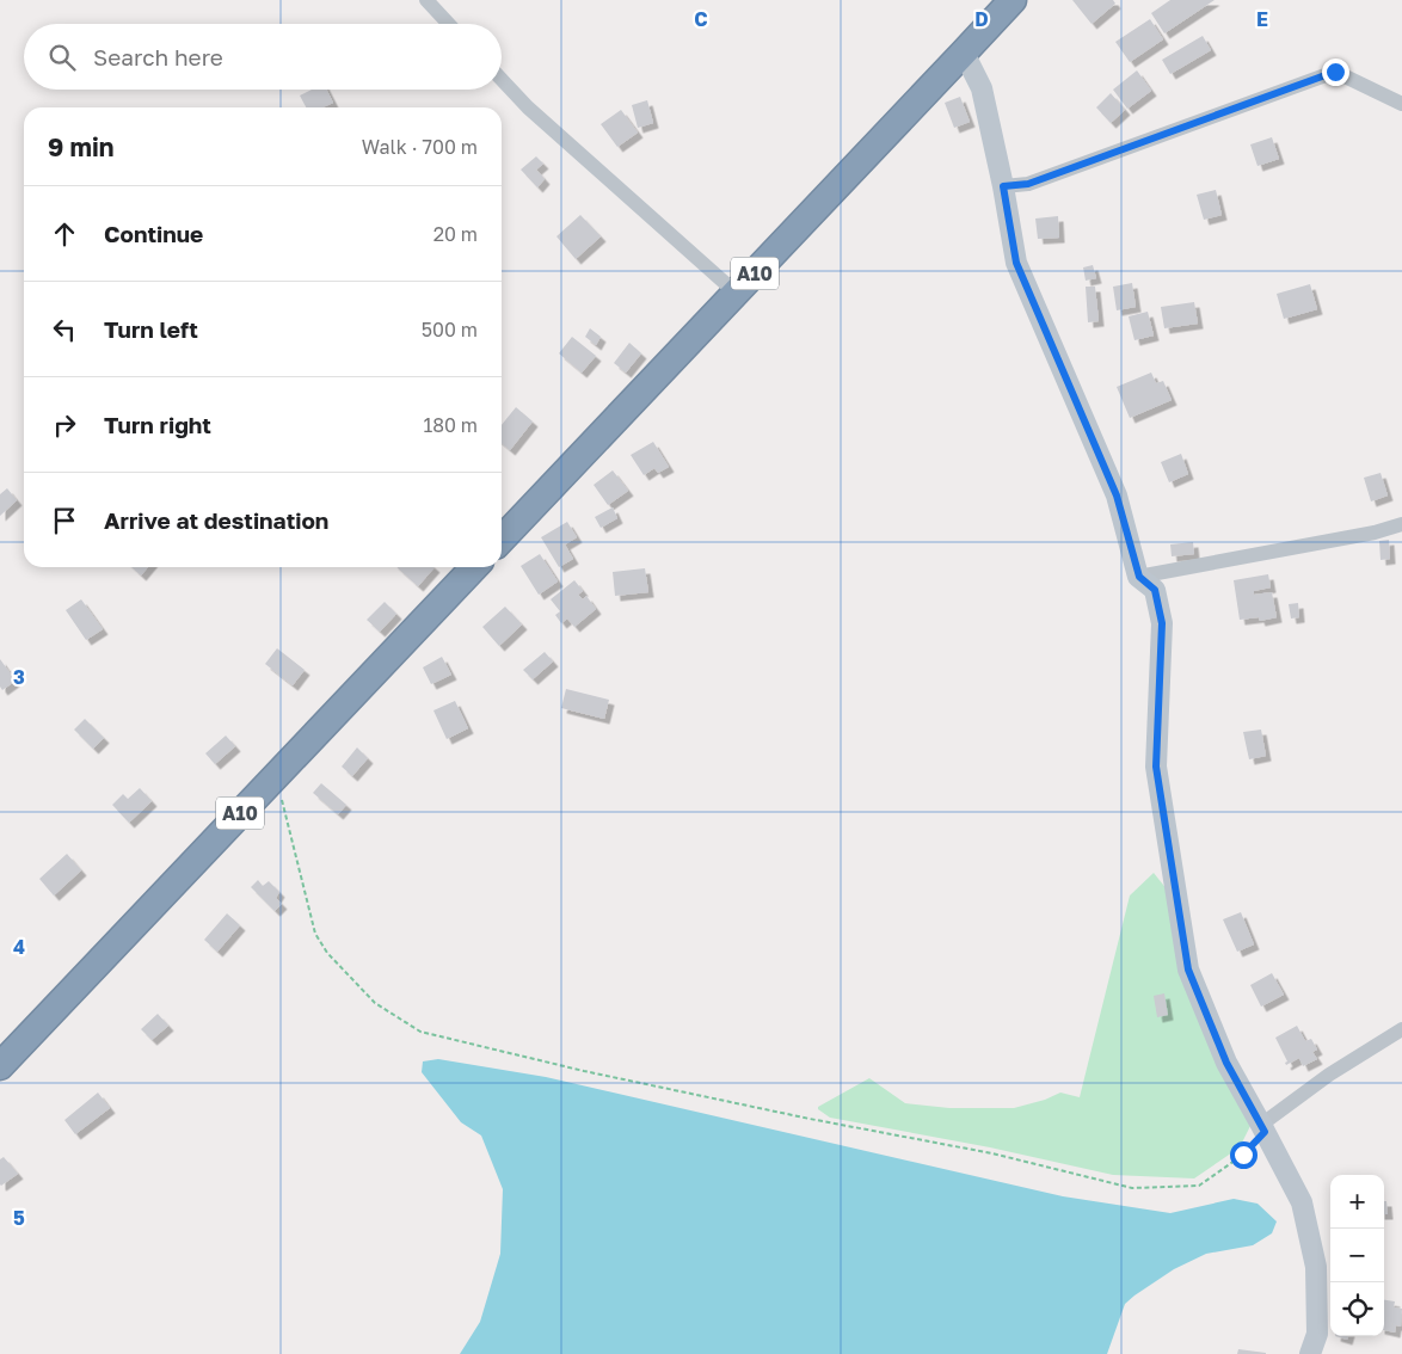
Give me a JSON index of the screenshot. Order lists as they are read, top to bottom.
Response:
{
  "streets": {
    "highway": ["A10"]
  },
  "page": {
    "search": "Search here",
    "heading": ["9 min", "Walk · 700 m"],
    "list": [
      ["Continue", "20 m"],
      ["Turn left", "500 m"],
      ["Turn right", "180 m"],
      "Arrive at destination"
    ],
    "map_buttons": ["+", "−"]
  },
  "grid": {
    "columns": ["C", "D", "E"],
    "rows": ["3", "4", "5"]
  }
}
